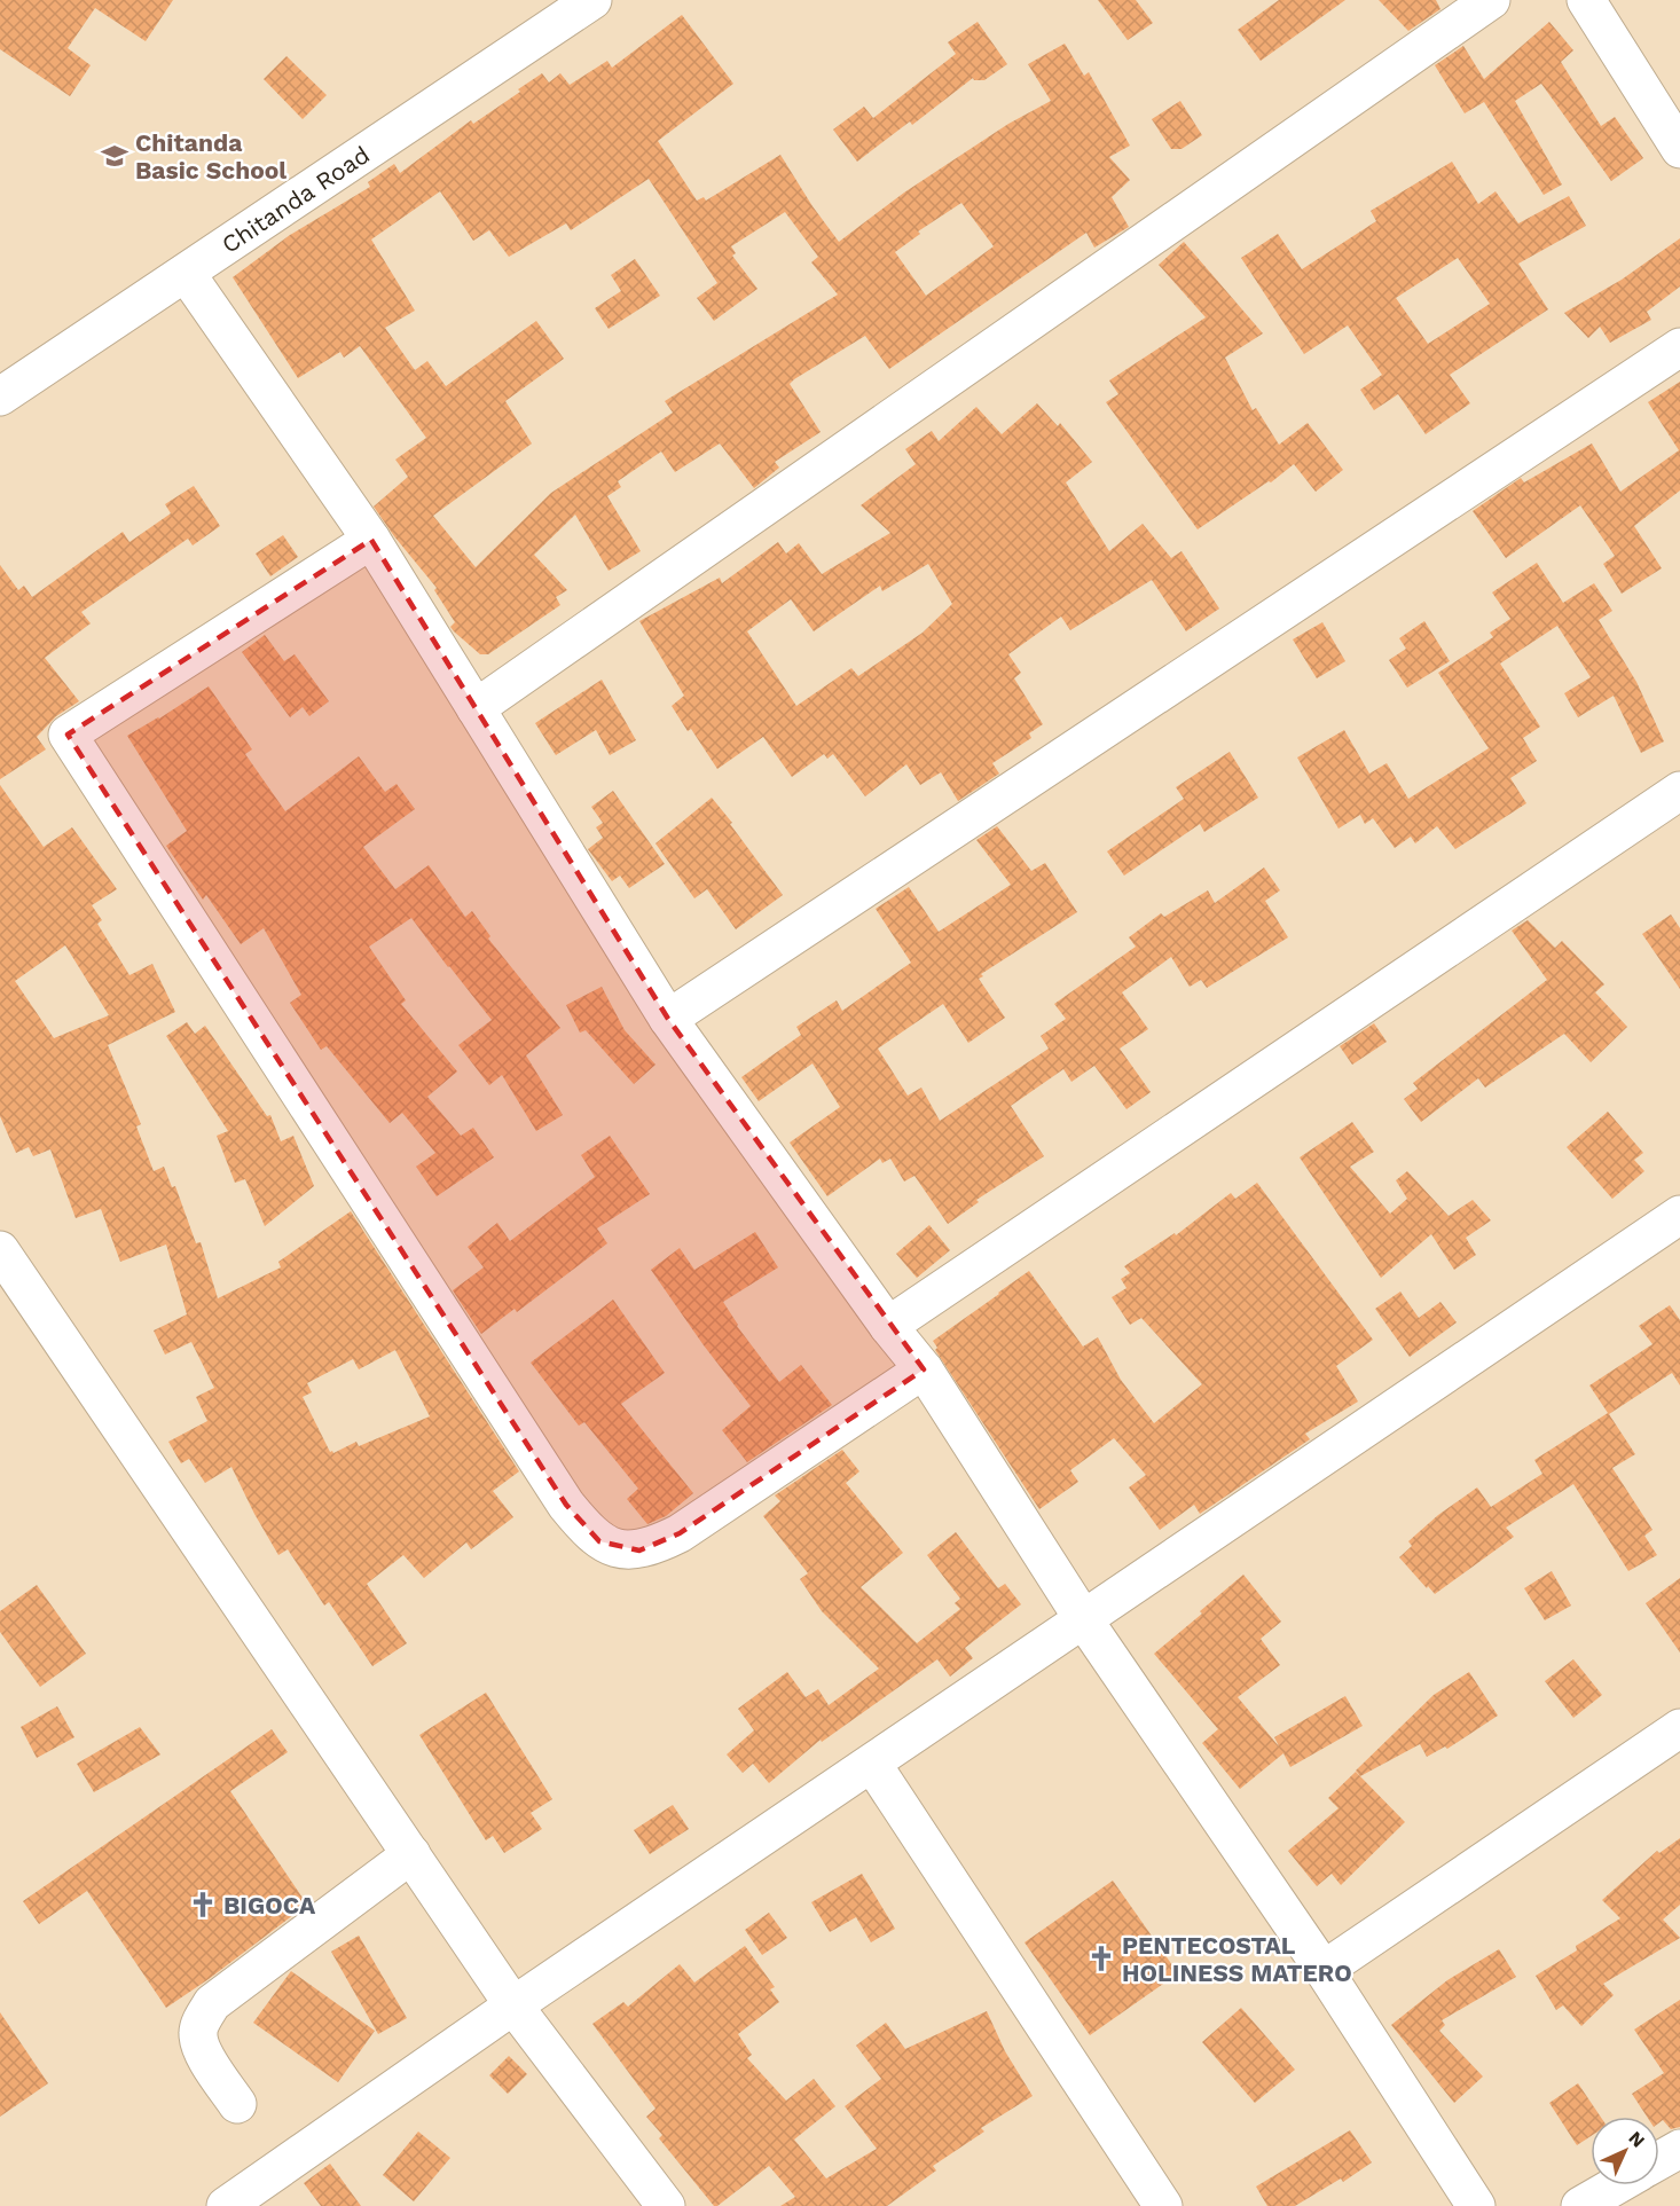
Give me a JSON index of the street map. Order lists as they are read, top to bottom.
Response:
{
  "streets": {
    "street": ["Chitanda Road"]
  },
  "places": {
    "school or university": ["Chitanda Basic School"],
    "church": ["BIGOCA", "PENTECOSTAL HOLINESS MATERO"]
  },
  "north": "top right"
}
